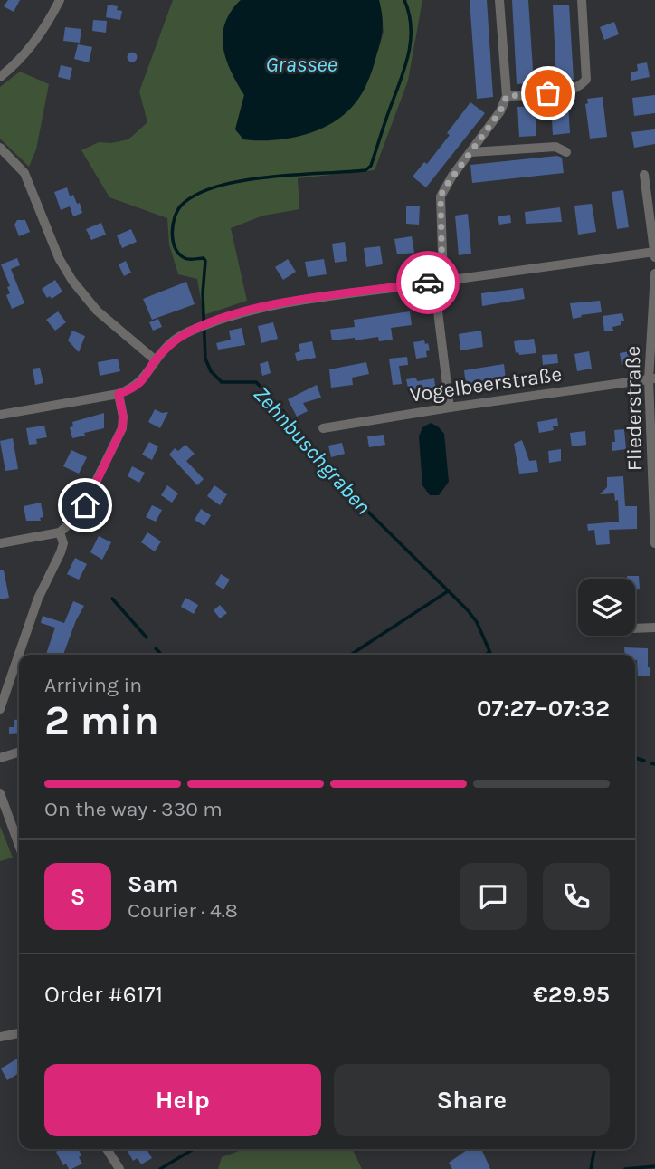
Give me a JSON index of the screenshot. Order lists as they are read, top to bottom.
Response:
{
  "streets": {
    "street": ["Vogelbeerstraße", "Fliederstraße"]
  },
  "crossings": [
    ["Vogelbeerstraße", "Fliederstraße"]
  ],
  "water": ["Grassee", "Zehnbuschgraben"],
  "page": {
    "heading": ["2 min", "Arriving in", "07:27–07:32"],
    "panel": [
      "Sam",
      "Courier · 4.8",
      "Order #6171",
      "€29.95"
    ],
    "bar": "On the way · 330 m",
    "round": "S",
    "buttons": ["Help", "Share"]
  }
}
